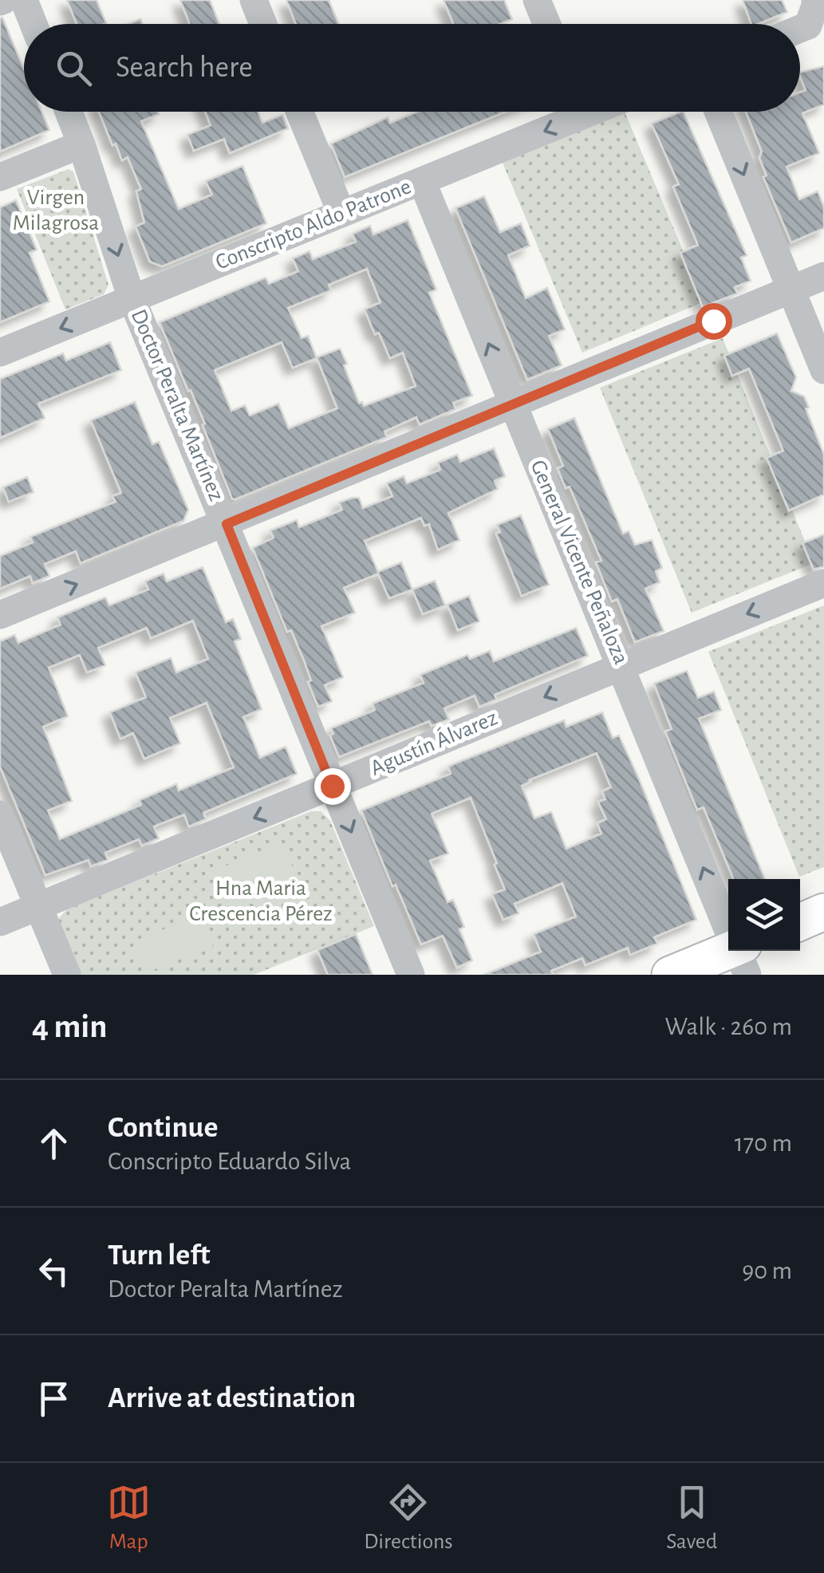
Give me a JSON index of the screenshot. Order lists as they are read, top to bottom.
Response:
{
  "streets": {
    "street": [
      "Conscripto Aldo Patrone",
      "Doctor Peralta Martínez",
      "General Vicente Peñaloza",
      "Agustín Álvarez"
    ]
  },
  "crossings": [
    ["Conscripto Aldo Patrone", "Doctor Peralta Martínez"],
    ["Conscripto Aldo Patrone", "General Vicente Peñaloza"],
    ["Doctor Peralta Martínez", "Agustín Álvarez"],
    ["General Vicente Peñaloza", "Agustín Álvarez"]
  ],
  "one_way": ["Doctor Peralta Martínez", "General Vicente Peñaloza", "Agustín Álvarez"],
  "parks": ["Virgen Milagrosa", "Hna Maria Crescencia Pérez"],
  "page": {
    "search": "Search here",
    "heading": ["4 min", "Walk · 260 m"],
    "list": [
      ["Continue", "Conscripto Eduardo Silva", "170 m"],
      ["Turn left", "Doctor Peralta Martínez", "90 m"],
      "Arrive at destination"
    ],
    "nav": ["Map", "Directions", "Saved"]
  }
}
